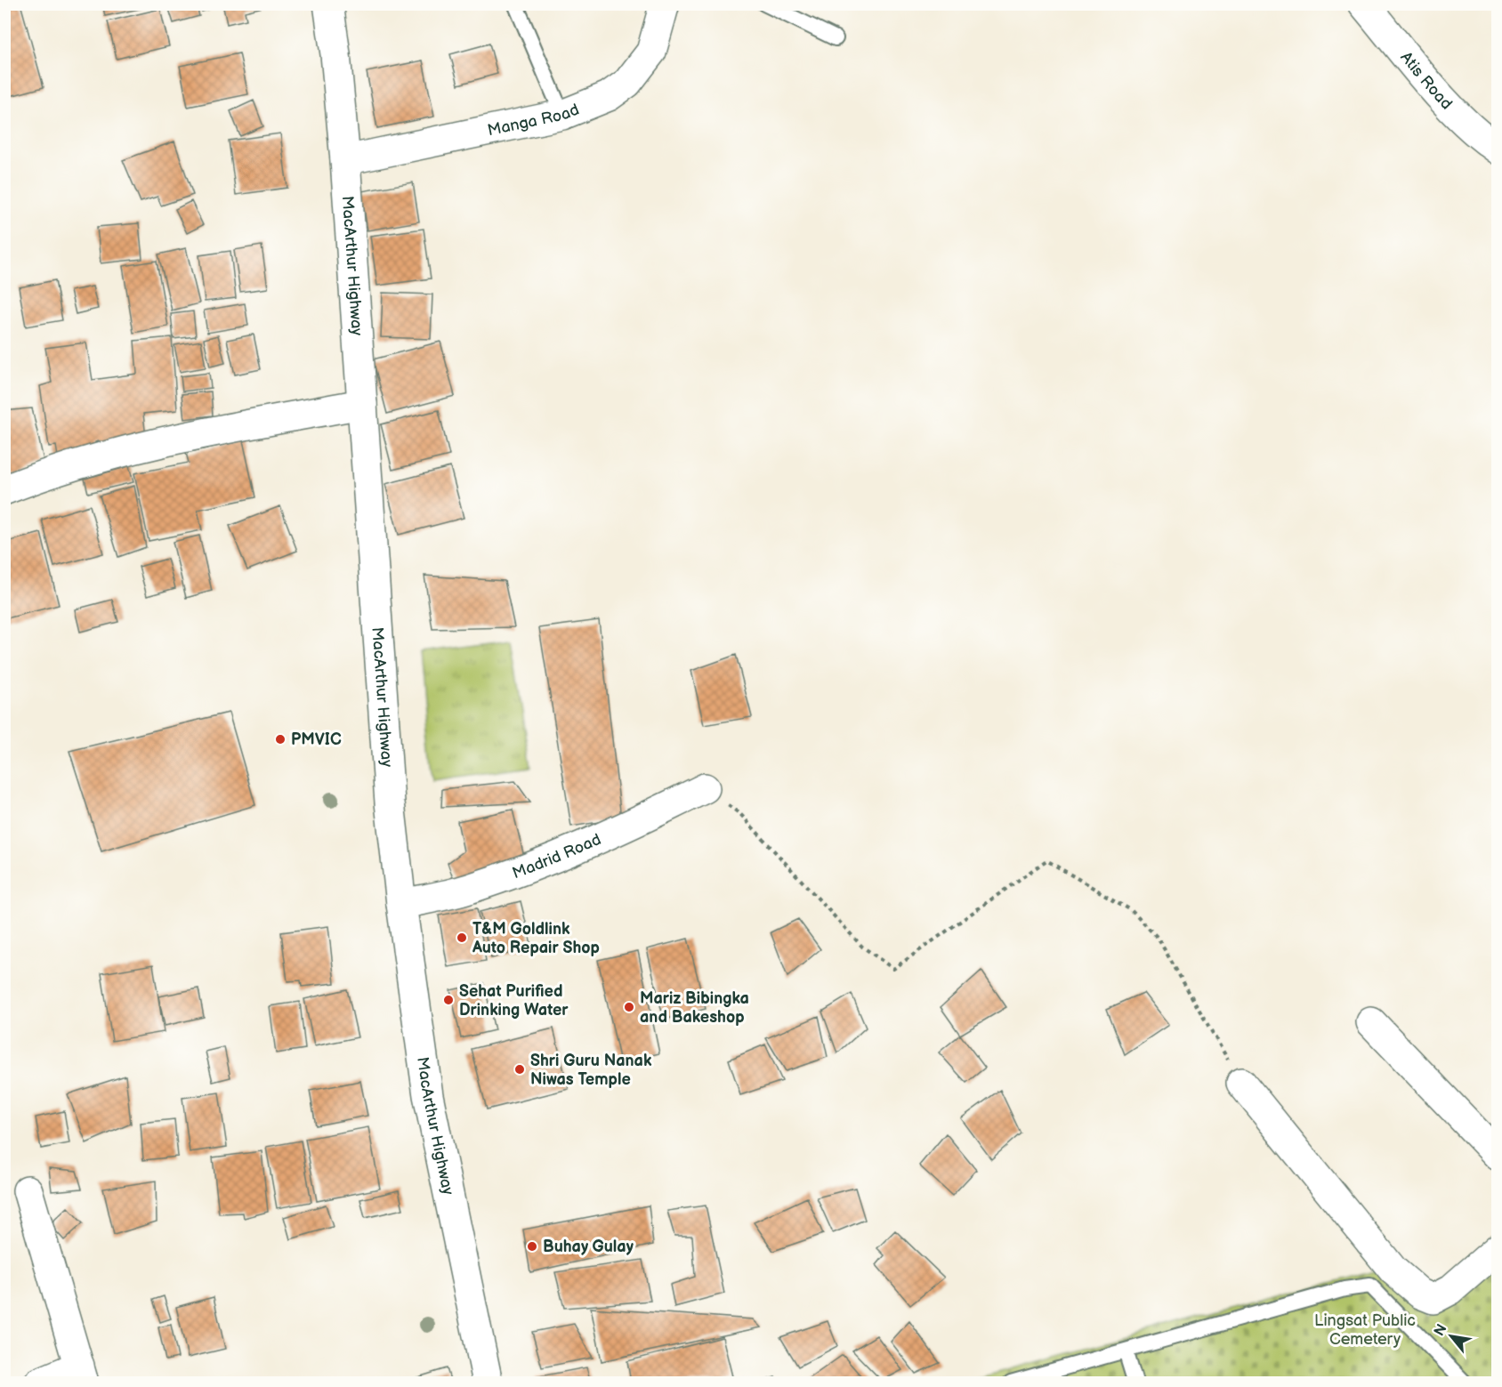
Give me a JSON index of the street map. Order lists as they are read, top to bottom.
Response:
{
  "streets": {
    "street": [
      "Atis Road",
      "Manga Road",
      "MacArthur Highway",
      "Madrid Road"
    ]
  },
  "crossings": [
    ["Manga Road", "MacArthur Highway"],
    ["MacArthur Highway", "Madrid Road"]
  ],
  "parks": ["Lingsat Public Cemetery"],
  "places": [
    "PMVIC",
    "T&M Goldlink Auto Repair Shop",
    "Sehat Purified Drinking Water",
    "Mariz Bibingka and Bakeshop",
    "Shri Guru Nanak Niwas Temple",
    "Buhay Gulay"
  ],
  "north": "top left"
}
